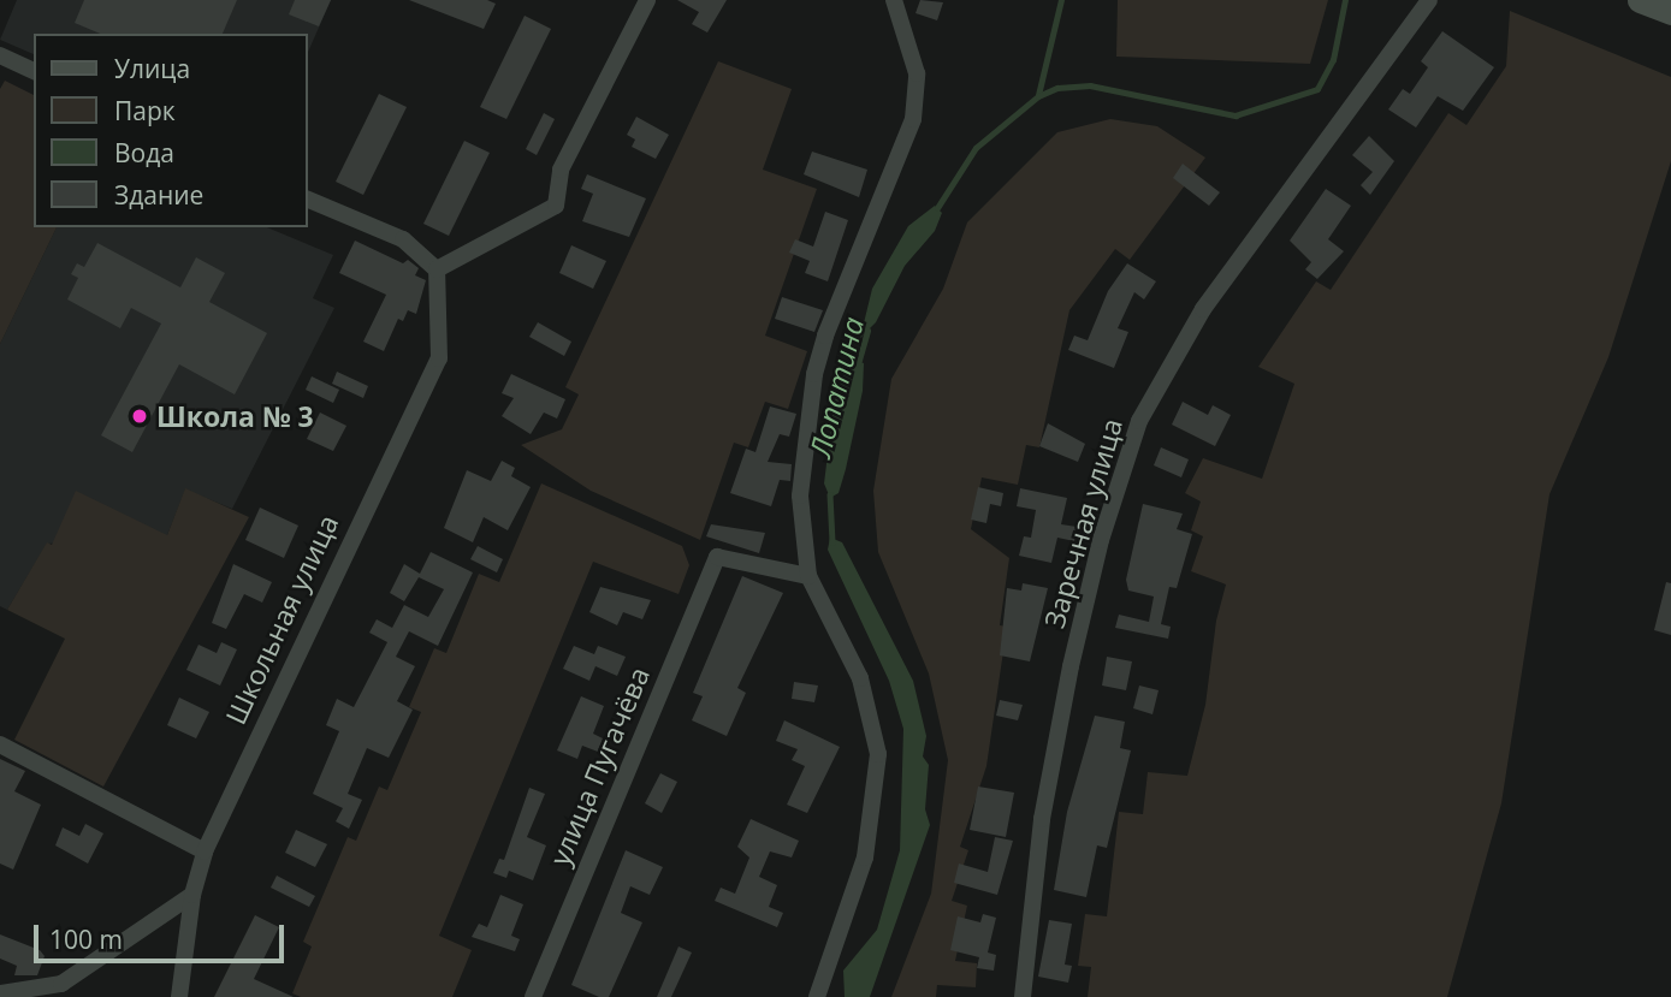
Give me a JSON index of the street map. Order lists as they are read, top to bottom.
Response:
{
  "streets": {
    "street": ["Заречная улица", "Школьная улица", "улица Пугачёва"]
  },
  "water": ["Лопатина"],
  "places": ["Школа № 3"],
  "legend": [
    "Улица",
    "Парк",
    "Вода",
    "Здание"
  ],
  "scale_bar": "100 m"
}
